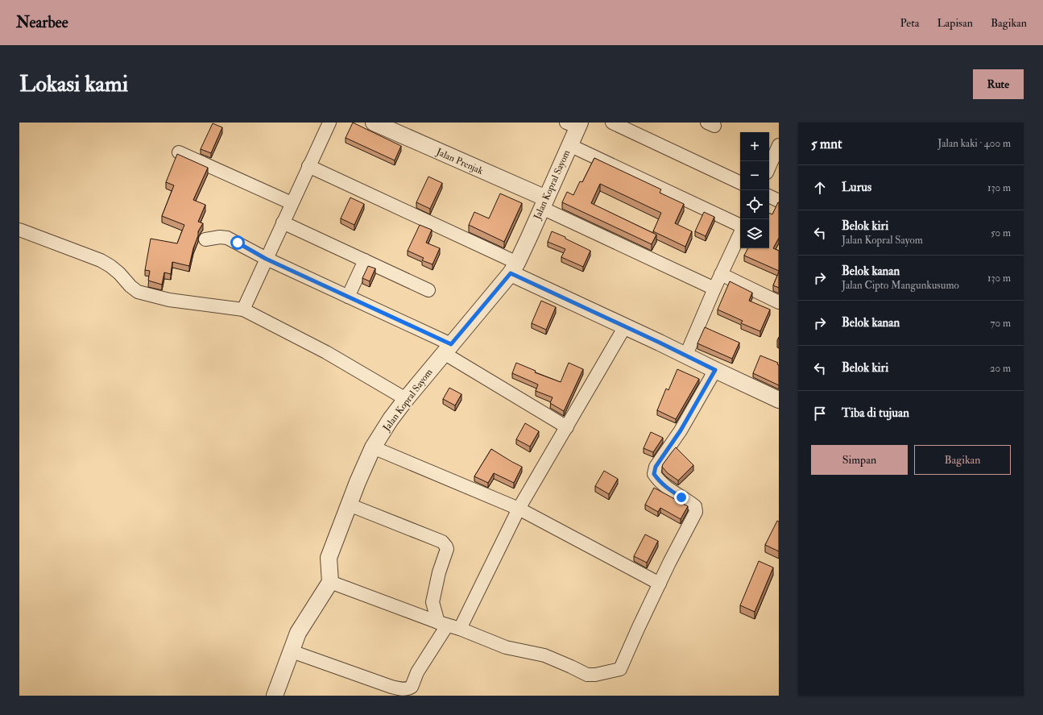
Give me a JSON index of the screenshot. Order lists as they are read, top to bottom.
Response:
{
  "streets": {
    "street": ["Jalan Prenjak", "Jalan Kopral Sayom"]
  },
  "crossings": [
    ["Jalan Prenjak", "Jalan Kopral Sayom"]
  ],
  "page": {
    "header": "Nearbee",
    "nav": ["Peta", "Lapisan", "Bagikan"],
    "buttons": [
      "Rute",
      ["Simpan", "Bagikan"]
    ],
    "title": "Lokasi kami",
    "heading": ["5 mnt", "Jalan kaki · 400 m"],
    "map_buttons": ["+", "−"],
    "list": [
      ["Lurus", "130 m"],
      ["Belok kiri", "Jalan Kopral Sayom", "50 m"],
      ["Belok kanan", "Jalan Cipto Mangunkusumo", "130 m"],
      ["Belok kanan", "70 m"],
      ["Belok kiri", "20 m"],
      "Tiba di tujuan"
    ]
  }
}
